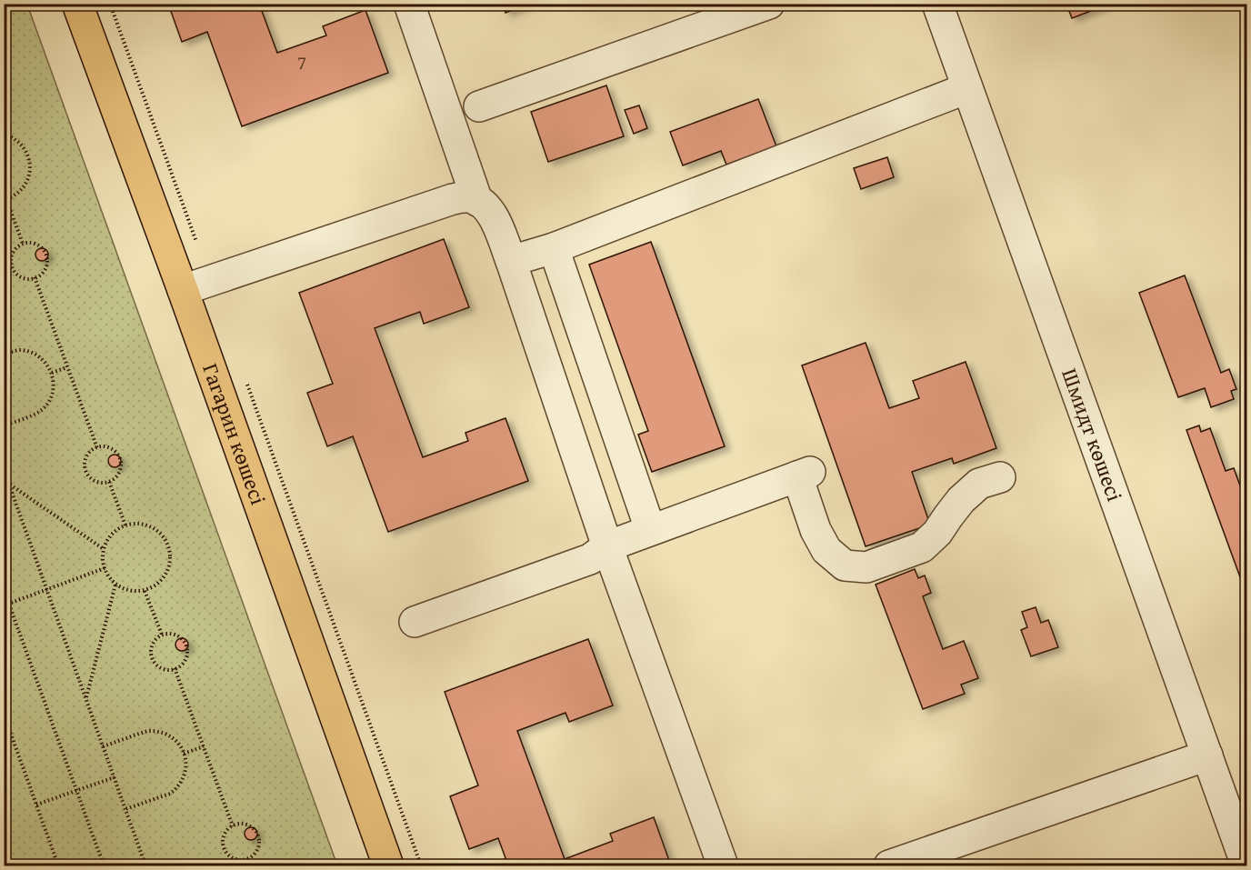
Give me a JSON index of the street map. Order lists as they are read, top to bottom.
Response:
{
  "streets": {
    "main road": ["Гагарин көшесі"],
    "street": ["Шмидт көшесі"]
  },
  "house_numbers": ["7"]
}
